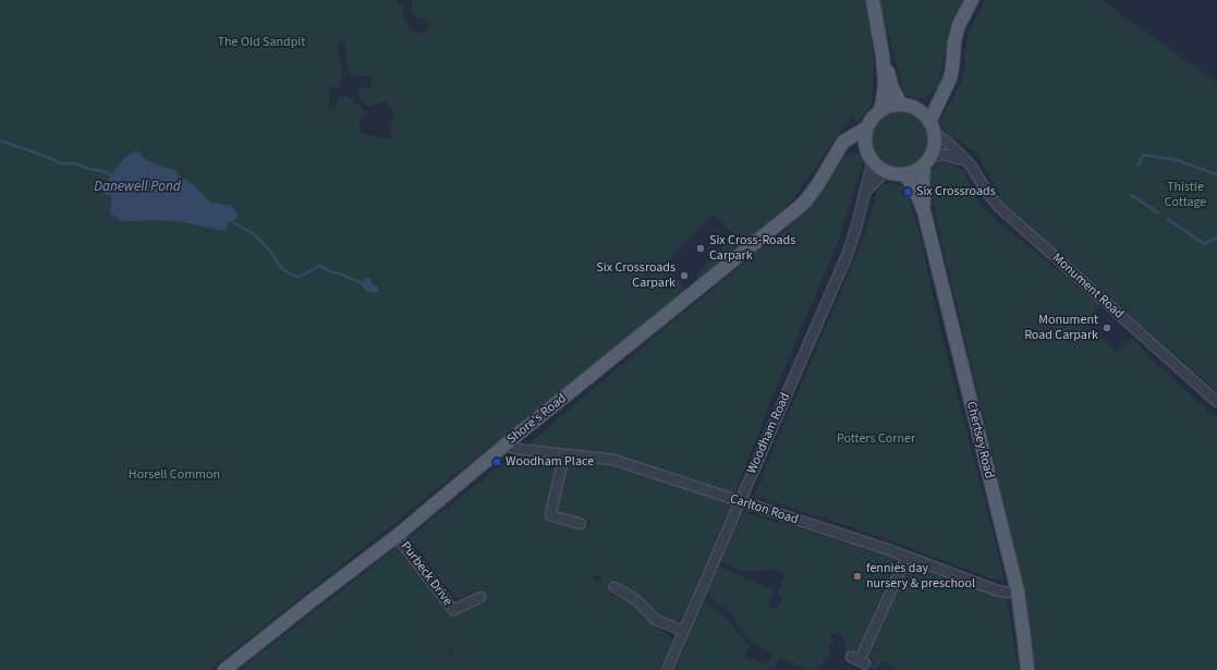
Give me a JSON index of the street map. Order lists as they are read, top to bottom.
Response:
{
  "streets": {
    "main road": ["Shore's Road", "Chertsey Road"],
    "street": [
      "Monument Road",
      "Woodham Road",
      "Carlton Road",
      "Purbeck Drive"
    ]
  },
  "crossings": [
    ["Monument Road", "Shore's Road"],
    ["Monument Road", "Woodham Road"],
    ["Monument Road", "Chertsey Road"],
    ["Shore's Road", "Woodham Road"],
    ["Shore's Road", "Chertsey Road"],
    ["Shore's Road", "Carlton Road"],
    ["Shore's Road", "Purbeck Drive"],
    ["Woodham Road", "Chertsey Road"],
    ["Woodham Road", "Carlton Road"],
    ["Chertsey Road", "Carlton Road"]
  ],
  "water": ["Danewell Pond"],
  "parks": [
    "The Old Sandpit",
    "Thistle Cottage",
    "Potters Corner",
    "Horsell Common"
  ],
  "places": [
    "Six Crossroads",
    "Six Cross-Roads Carpark",
    "Six Crossroads Carpark",
    "Monument Road Carpark",
    "Woodham Place",
    "fennies day nursery & preschool"
  ]
}
